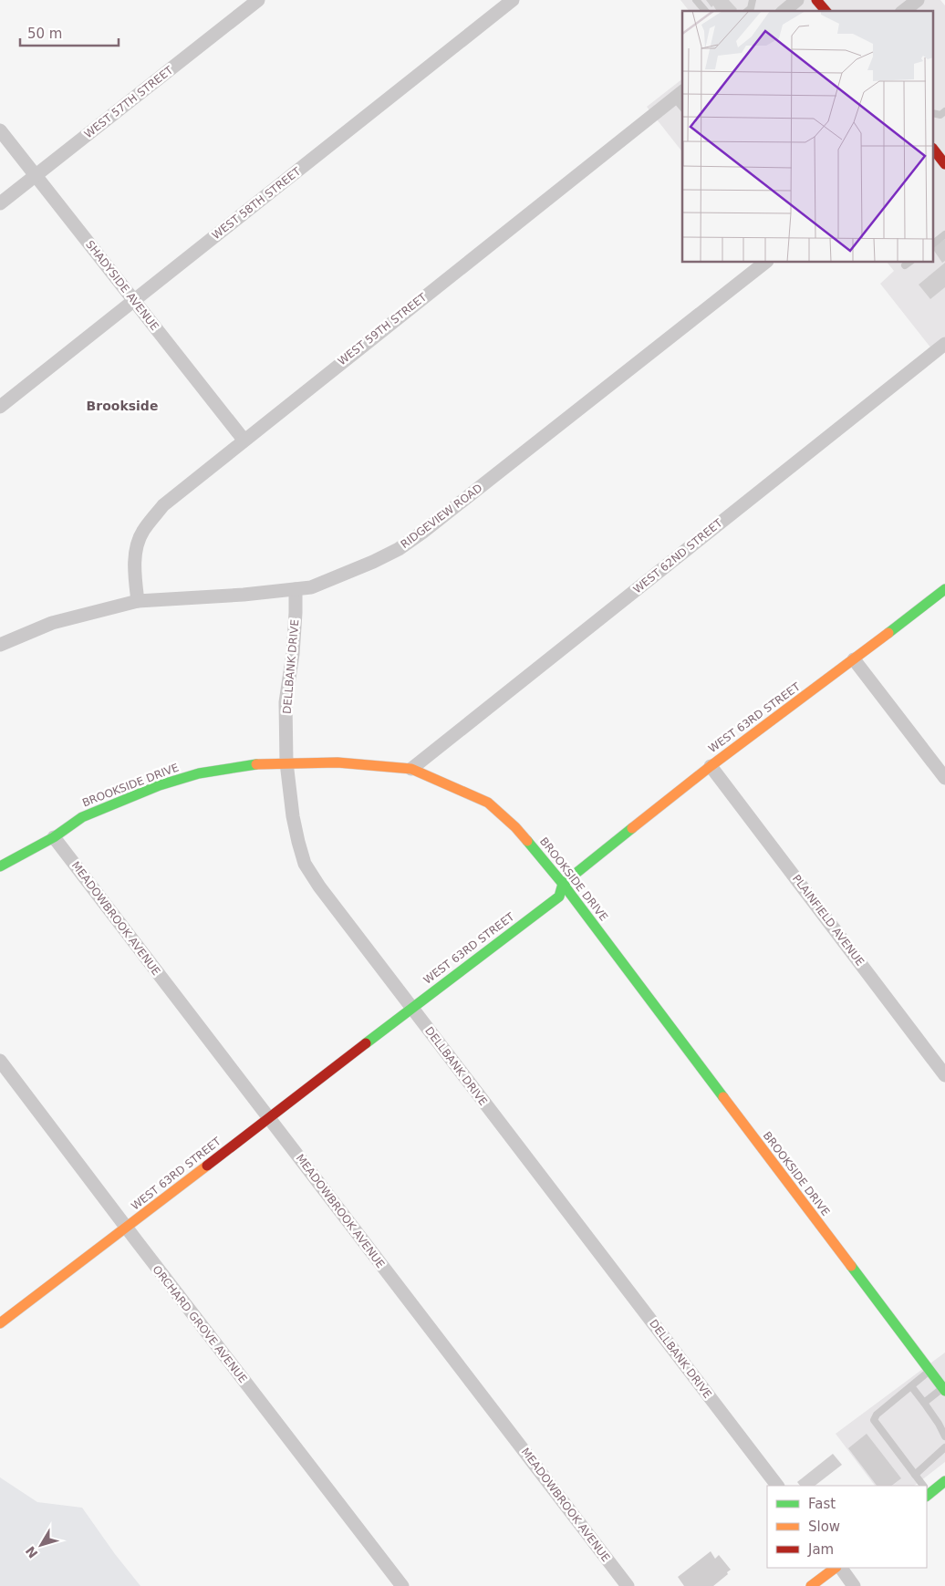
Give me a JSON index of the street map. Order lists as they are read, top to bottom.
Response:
{
  "streets": {
    "street": [
      "WEST 57TH STREET",
      "WEST 58TH STREET",
      "SHADYSIDE AVENUE",
      "WEST 59TH STREET",
      "RIDGEVIEW ROAD",
      "WEST 62ND STREET",
      "DELLBANK DRIVE",
      "WEST 63RD STREET",
      "BROOKSIDE DRIVE",
      "MEADOWBROOK AVENUE",
      "PLAINFIELD AVENUE",
      "ORCHARD GROVE AVENUE"
    ]
  },
  "crossings": [
    ["WEST 57TH STREET", "SHADYSIDE AVENUE"],
    ["WEST 58TH STREET", "SHADYSIDE AVENUE"],
    ["SHADYSIDE AVENUE", "WEST 59TH STREET"],
    ["WEST 59TH STREET", "RIDGEVIEW ROAD"],
    ["RIDGEVIEW ROAD", "DELLBANK DRIVE"],
    ["WEST 62ND STREET", "BROOKSIDE DRIVE"],
    ["DELLBANK DRIVE", "WEST 63RD STREET"],
    ["DELLBANK DRIVE", "BROOKSIDE DRIVE"],
    ["WEST 63RD STREET", "BROOKSIDE DRIVE"],
    ["WEST 63RD STREET", "MEADOWBROOK AVENUE"],
    ["WEST 63RD STREET", "PLAINFIELD AVENUE"],
    ["WEST 63RD STREET", "ORCHARD GROVE AVENUE"],
    ["BROOKSIDE DRIVE", "MEADOWBROOK AVENUE"]
  ],
  "districts": ["Brookside"],
  "legend": ["Fast", "Slow", "Jam"],
  "scale_bar": "50 m",
  "north": "bottom left"
}
